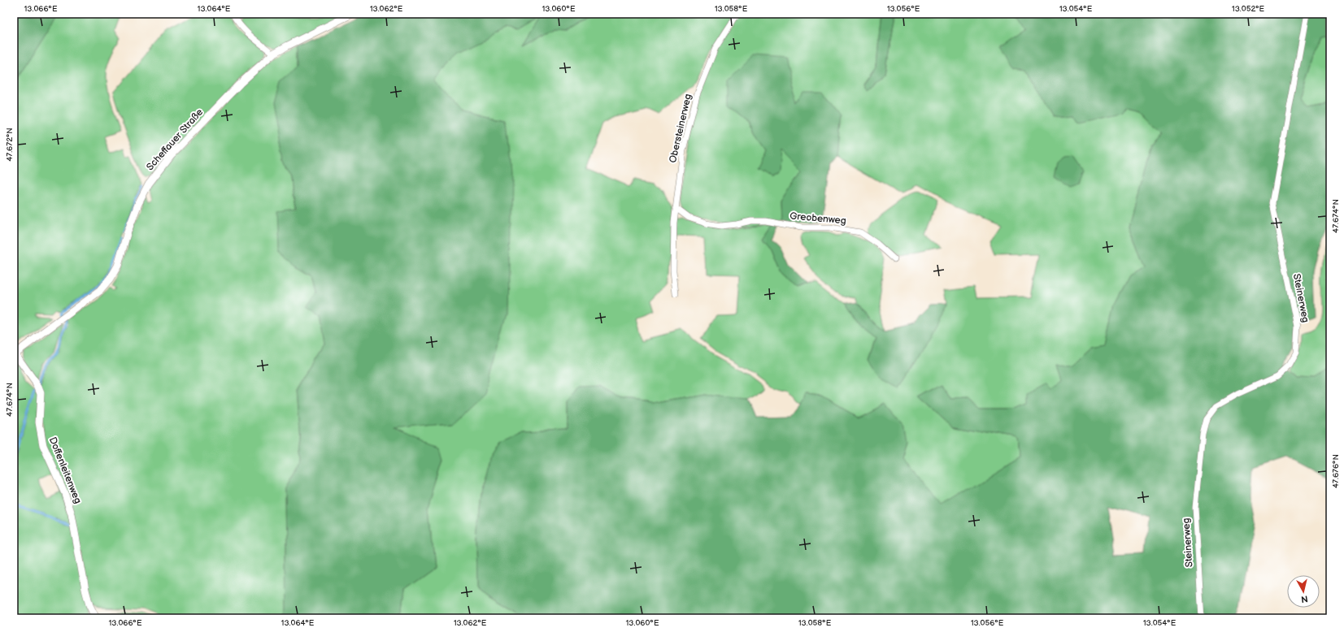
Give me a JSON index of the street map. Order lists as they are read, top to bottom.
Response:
{
  "streets": {
    "street": [
      "Obersteinerweg",
      "Scheffauer Straße",
      "Greobenweg",
      "Steinerweg",
      "Doffenleitenweg"
    ]
  },
  "crossings": [
    ["Obersteinerweg", "Greobenweg"],
    ["Scheffauer Straße", "Doffenleitenweg"]
  ],
  "north": "bottom",
  "coordinates": [
    "13.066°E",
    "13.064°E",
    "13.062°E",
    "13.060°E",
    "13.058°E",
    "13.056°E",
    "13.054°E",
    "13.052°E",
    "47.672°N",
    "47.674°N",
    "47.676°N"
  ]
}
